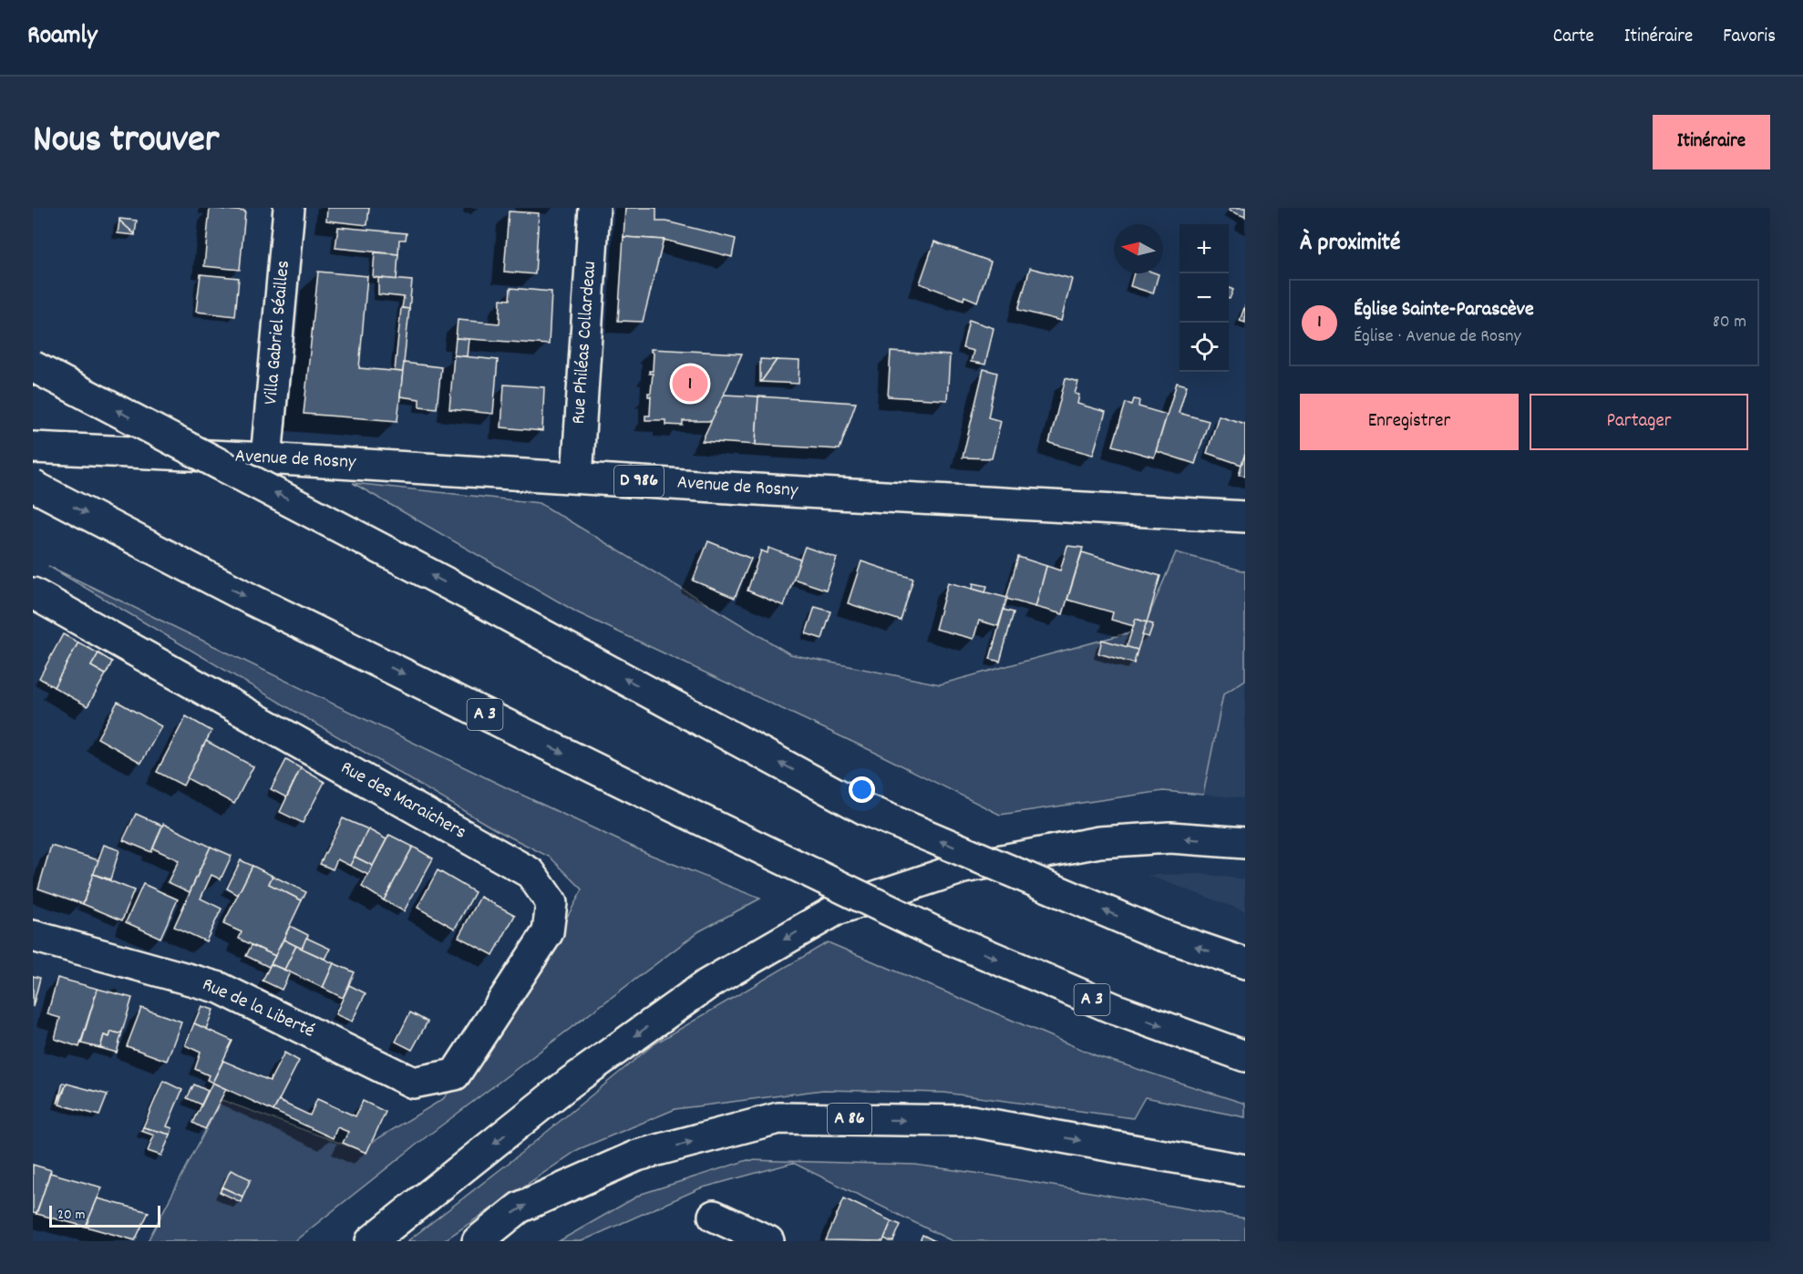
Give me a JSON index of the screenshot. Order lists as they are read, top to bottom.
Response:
{
  "streets": {
    "main road": [
      "Villa Gabriel Séailles",
      "Rue Philéas Collardeau",
      "Avenue de Rosny",
      "D 986",
      "A 3",
      "Rue des Maraichers",
      "Rue de la Liberté",
      "A 86"
    ]
  },
  "crossings": [
    ["Villa Gabriel Séailles", "Avenue de Rosny"],
    ["Rue Philéas Collardeau", "Avenue de Rosny"],
    ["Rue des Maraichers", "Rue de la Liberté"]
  ],
  "scale_bar": "20 m",
  "north": "left",
  "page": {
    "header": "Roamly",
    "nav": ["Carte", "Itinéraire", "Favoris"],
    "title": "Nous trouver",
    "buttons": [
      "Itinéraire",
      ["Enregistrer", "Partager"]
    ],
    "heading": "À proximité",
    "map_buttons": ["+", "−"],
    "list": [
      {
        "mark": "1",
        "name": "Église Sainte-Parascève",
        "note": "Église · Avenue de Rosny",
        "value": "80 m"
      }
    ],
    "pins": "1",
    "scale": "20 m"
  }
}
